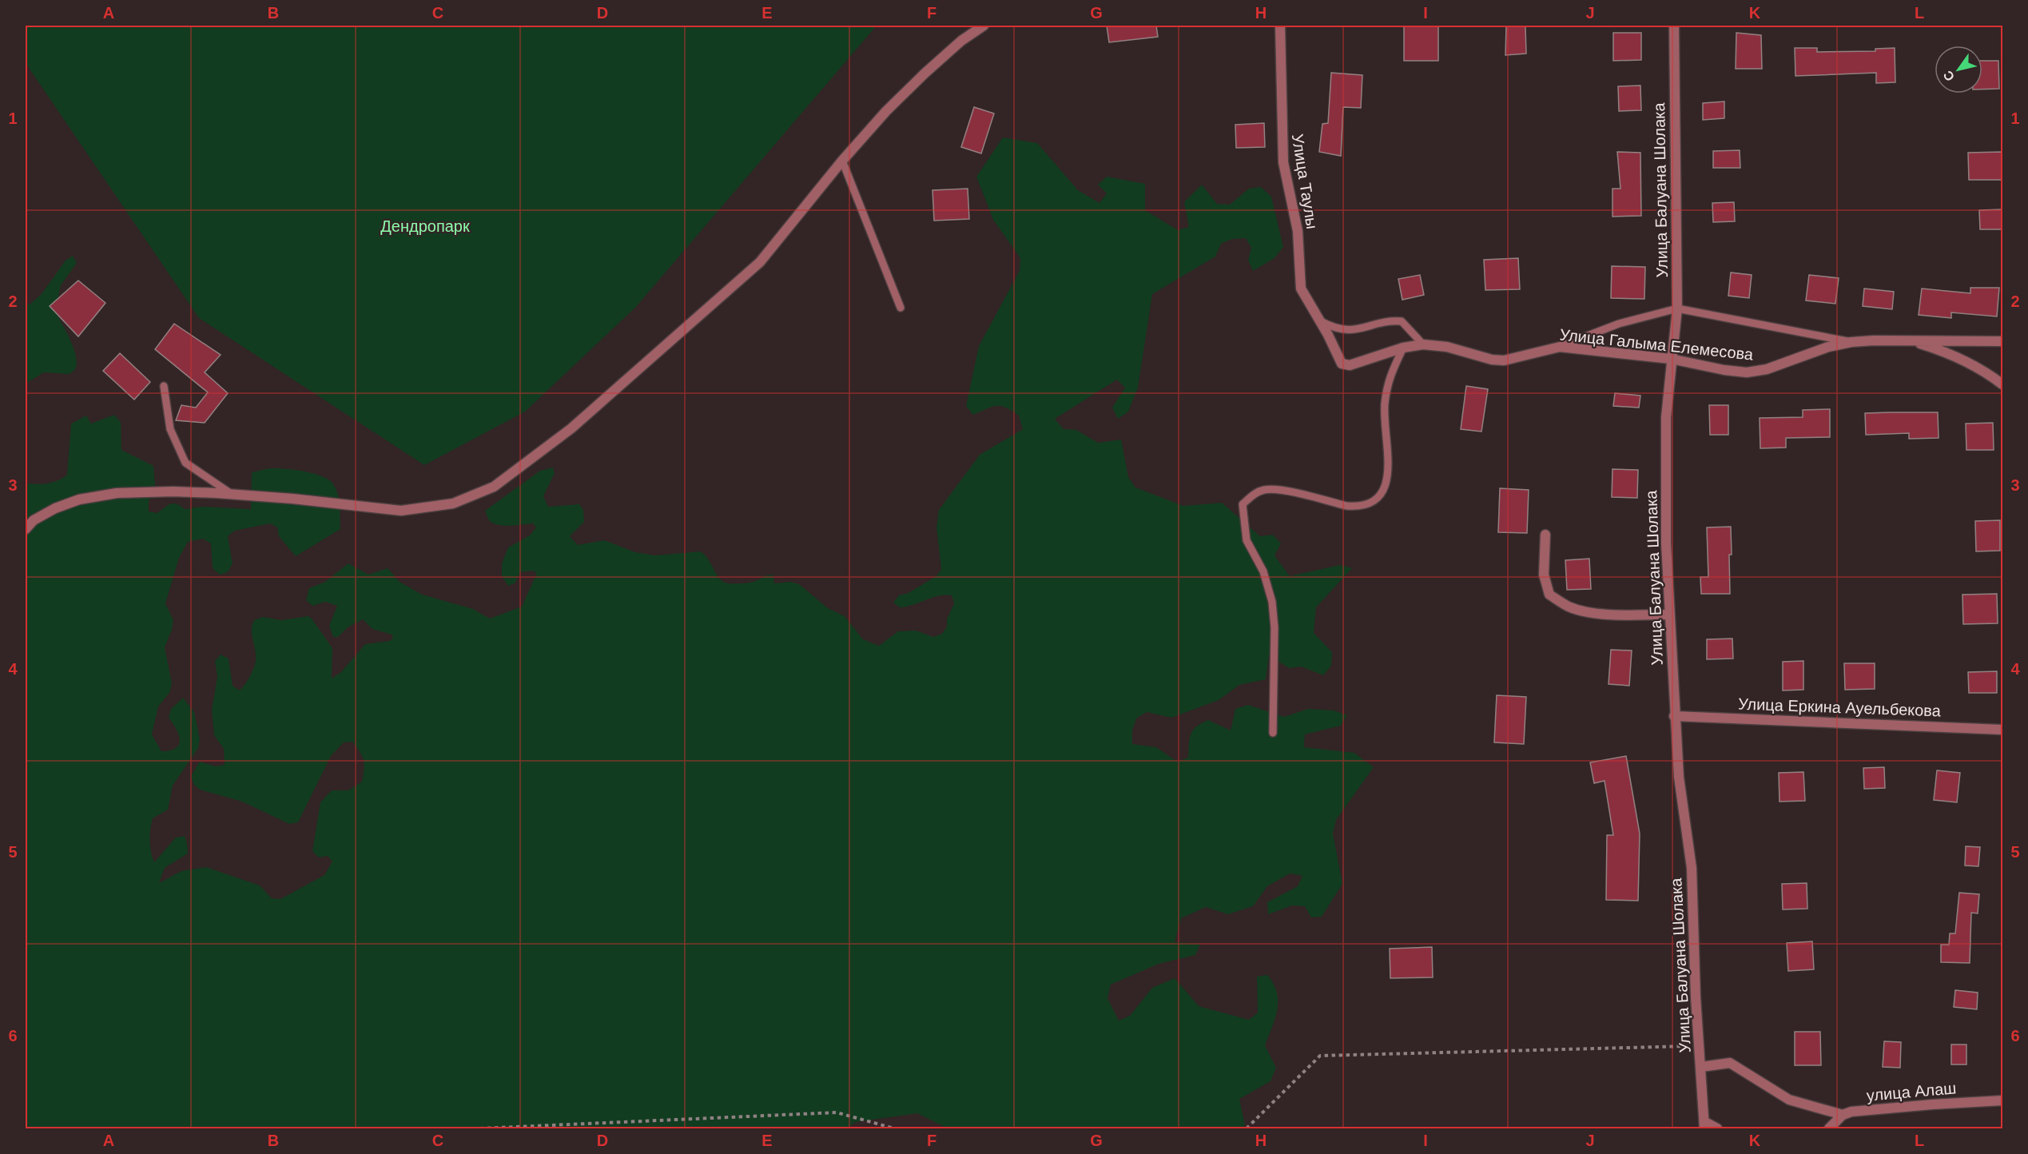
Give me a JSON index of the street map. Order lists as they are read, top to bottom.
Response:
{
  "streets": {
    "street": [
      "Улица Таулы",
      "Улица Балуана Шолака",
      "Улица Галыма Елемесова",
      "Улица Еркина Ауельбекова",
      "улица Алаш"
    ]
  },
  "crossings": [
    ["Улица Таулы", "Улица Галыма Елемесова"],
    ["Улица Балуана Шолака", "Улица Галыма Елемесова"],
    ["Улица Балуана Шолака", "Улица Еркина Ауельбекова"]
  ],
  "parks": ["Дендропарк"],
  "north": "bottom left",
  "grid": {
    "columns": [
      "A",
      "B",
      "C",
      "D",
      "E",
      "F",
      "G",
      "H",
      "I",
      "J",
      "K",
      "L"
    ],
    "rows": [
      "1",
      "2",
      "3",
      "4",
      "5",
      "6"
    ]
  }
}
